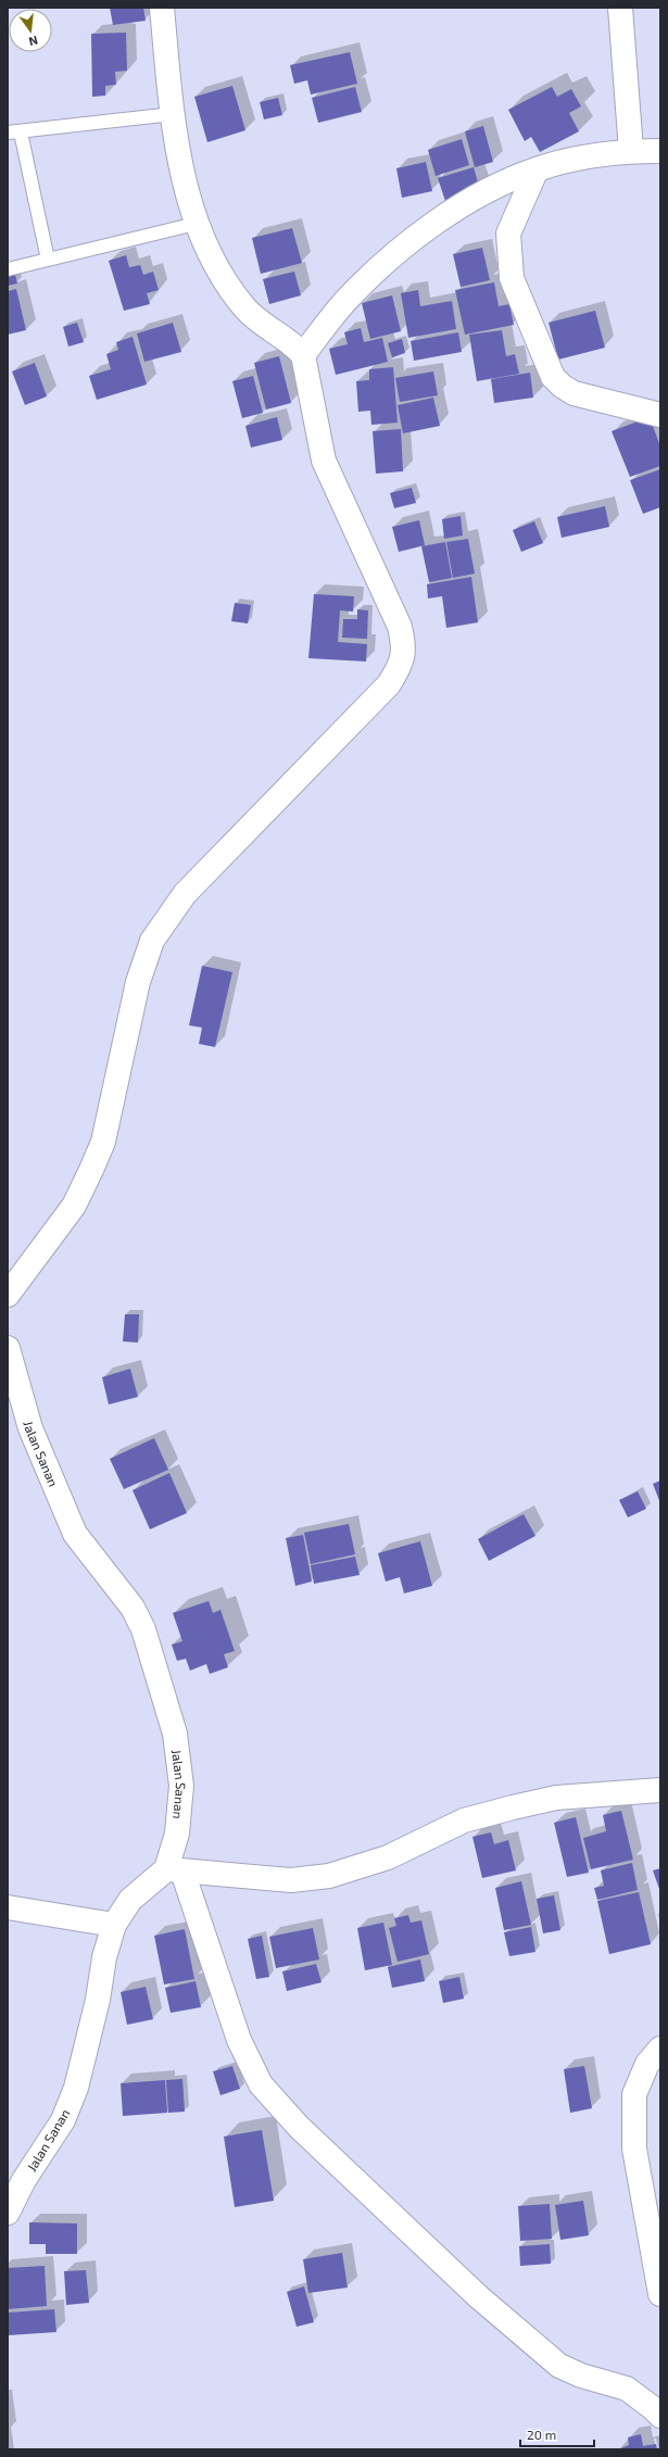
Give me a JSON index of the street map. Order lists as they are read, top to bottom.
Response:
{
  "streets": {
    "street": ["Jalan Sanan"]
  },
  "scale_bar": "20 m",
  "north": "bottom"
}
